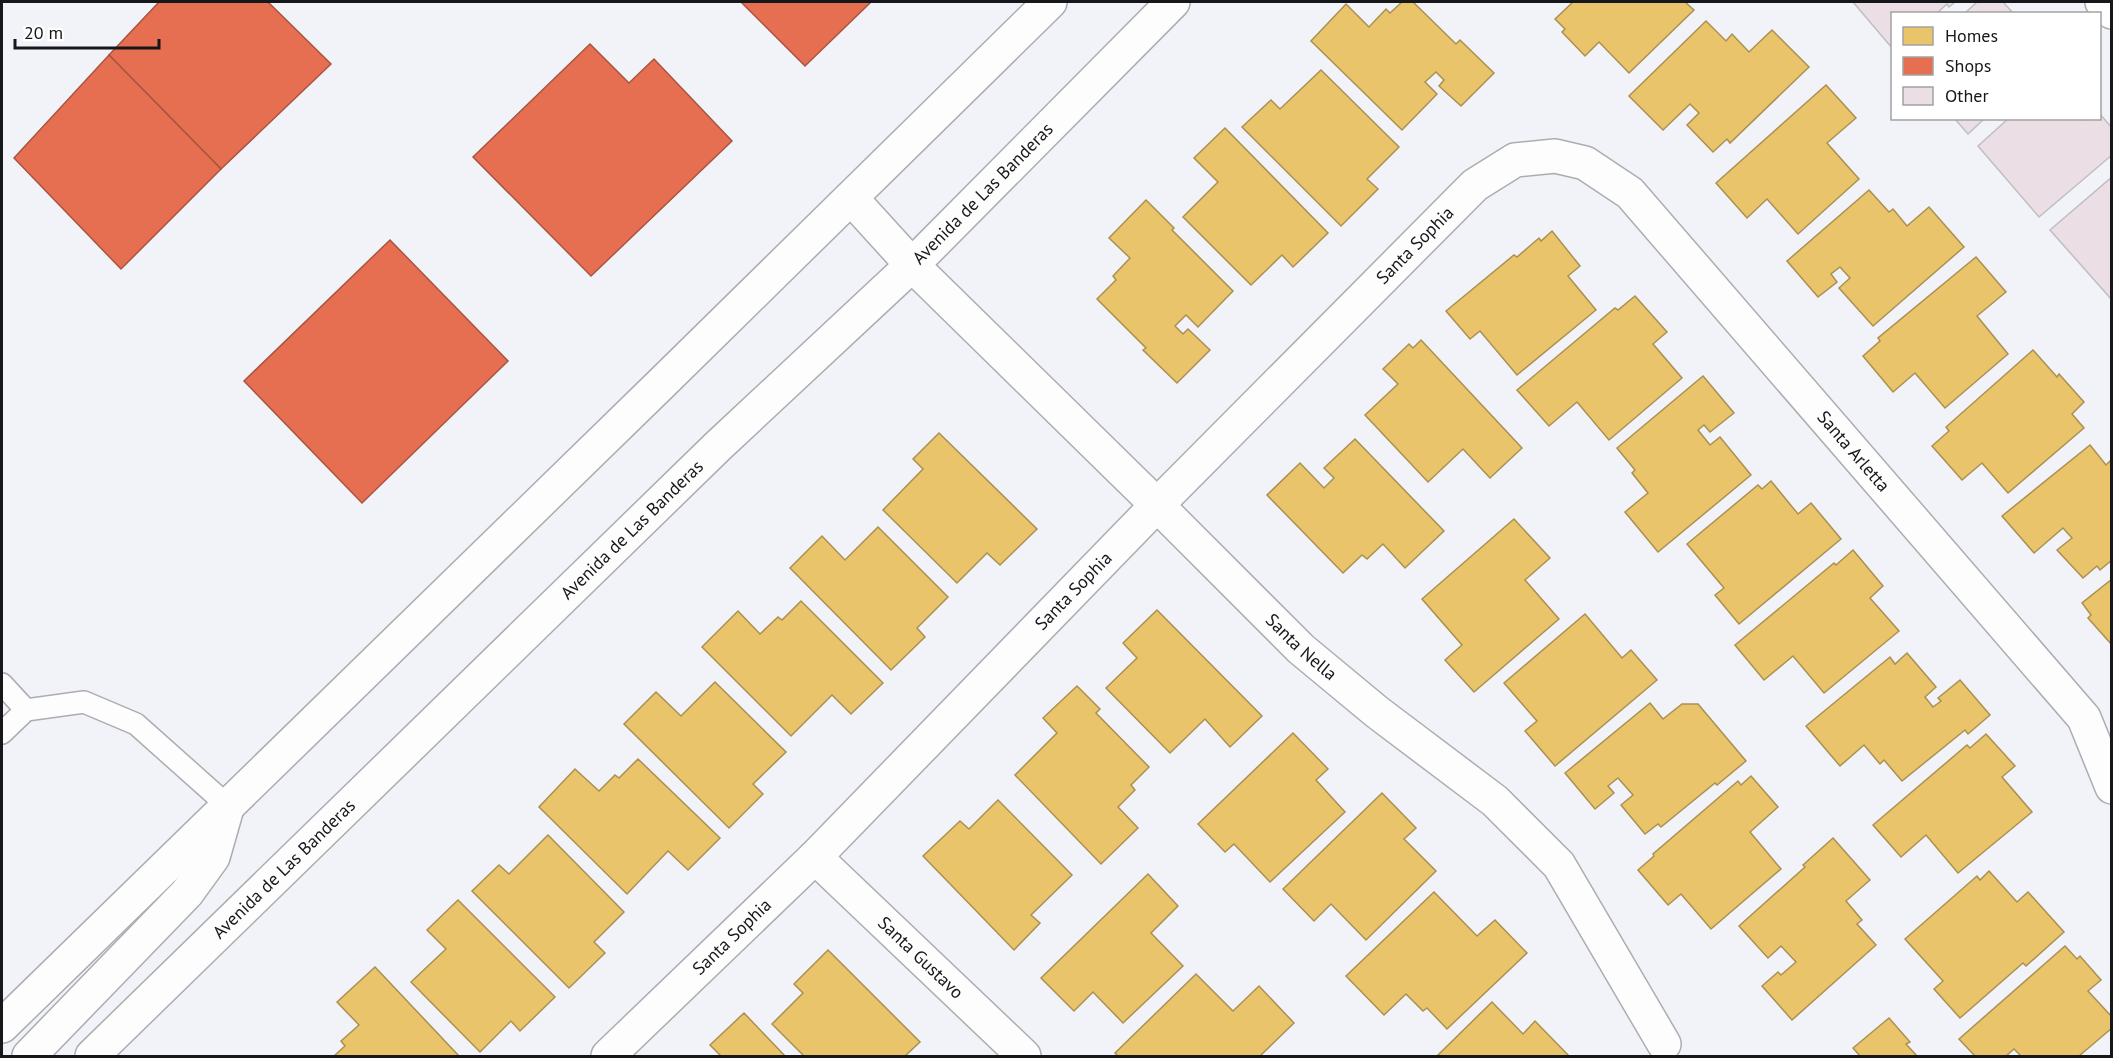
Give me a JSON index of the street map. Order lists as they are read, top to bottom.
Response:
{
  "streets": {
    "street": [
      "Avenida de Las Banderas",
      "Santa Sophia",
      "Santa Arletta",
      "Santa Nella",
      "Santa Gustavo"
    ]
  },
  "crossings": [
    ["Avenida de Las Banderas", "Santa Nella"],
    ["Santa Sophia", "Santa Arletta"],
    ["Santa Sophia", "Santa Nella"],
    ["Santa Sophia", "Santa Gustavo"]
  ],
  "legend": ["Homes", "Shops", "Other"],
  "scale_bar": "20 m"
}
